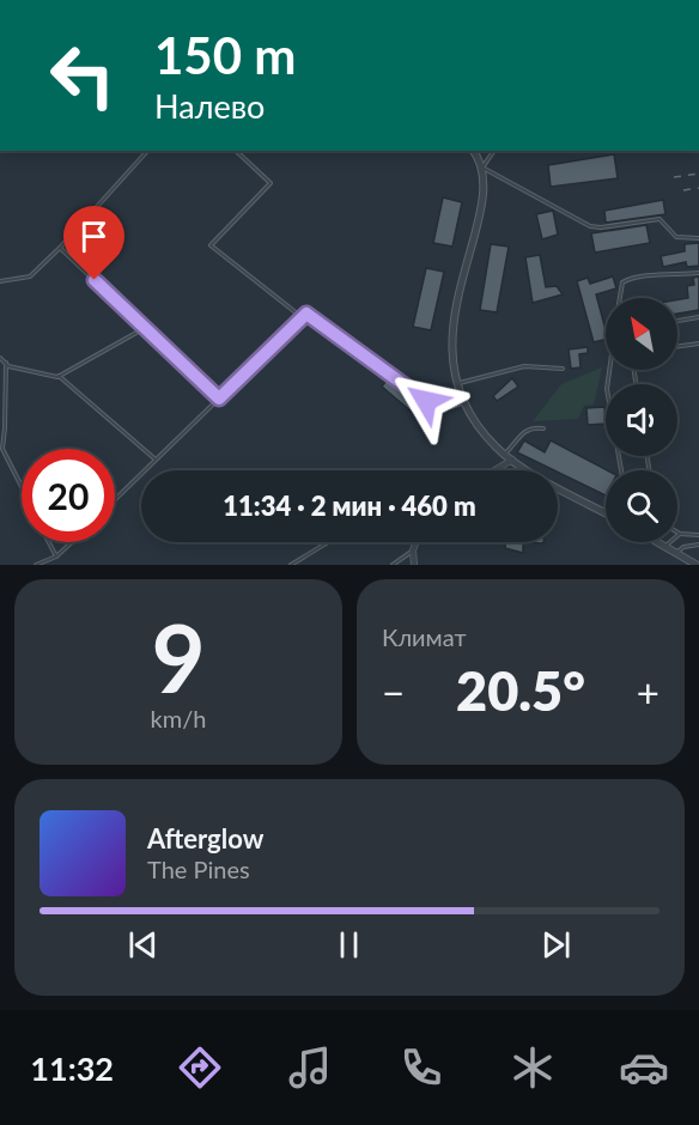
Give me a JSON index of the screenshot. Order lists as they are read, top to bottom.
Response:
{
  "north": "top left",
  "page": {
    "turn": ["150 m", "Налево"],
    "limit": "20",
    "trip": "11:34 · 2 мин · 460 m",
    "tile": [
      ["9", "km/h"],
      "Климат"
    ],
    "heat": ["−", "20.5°", "+"],
    "song": ["Afterglow", "The Pines"],
    "tabs": "11:32"
  }
}
